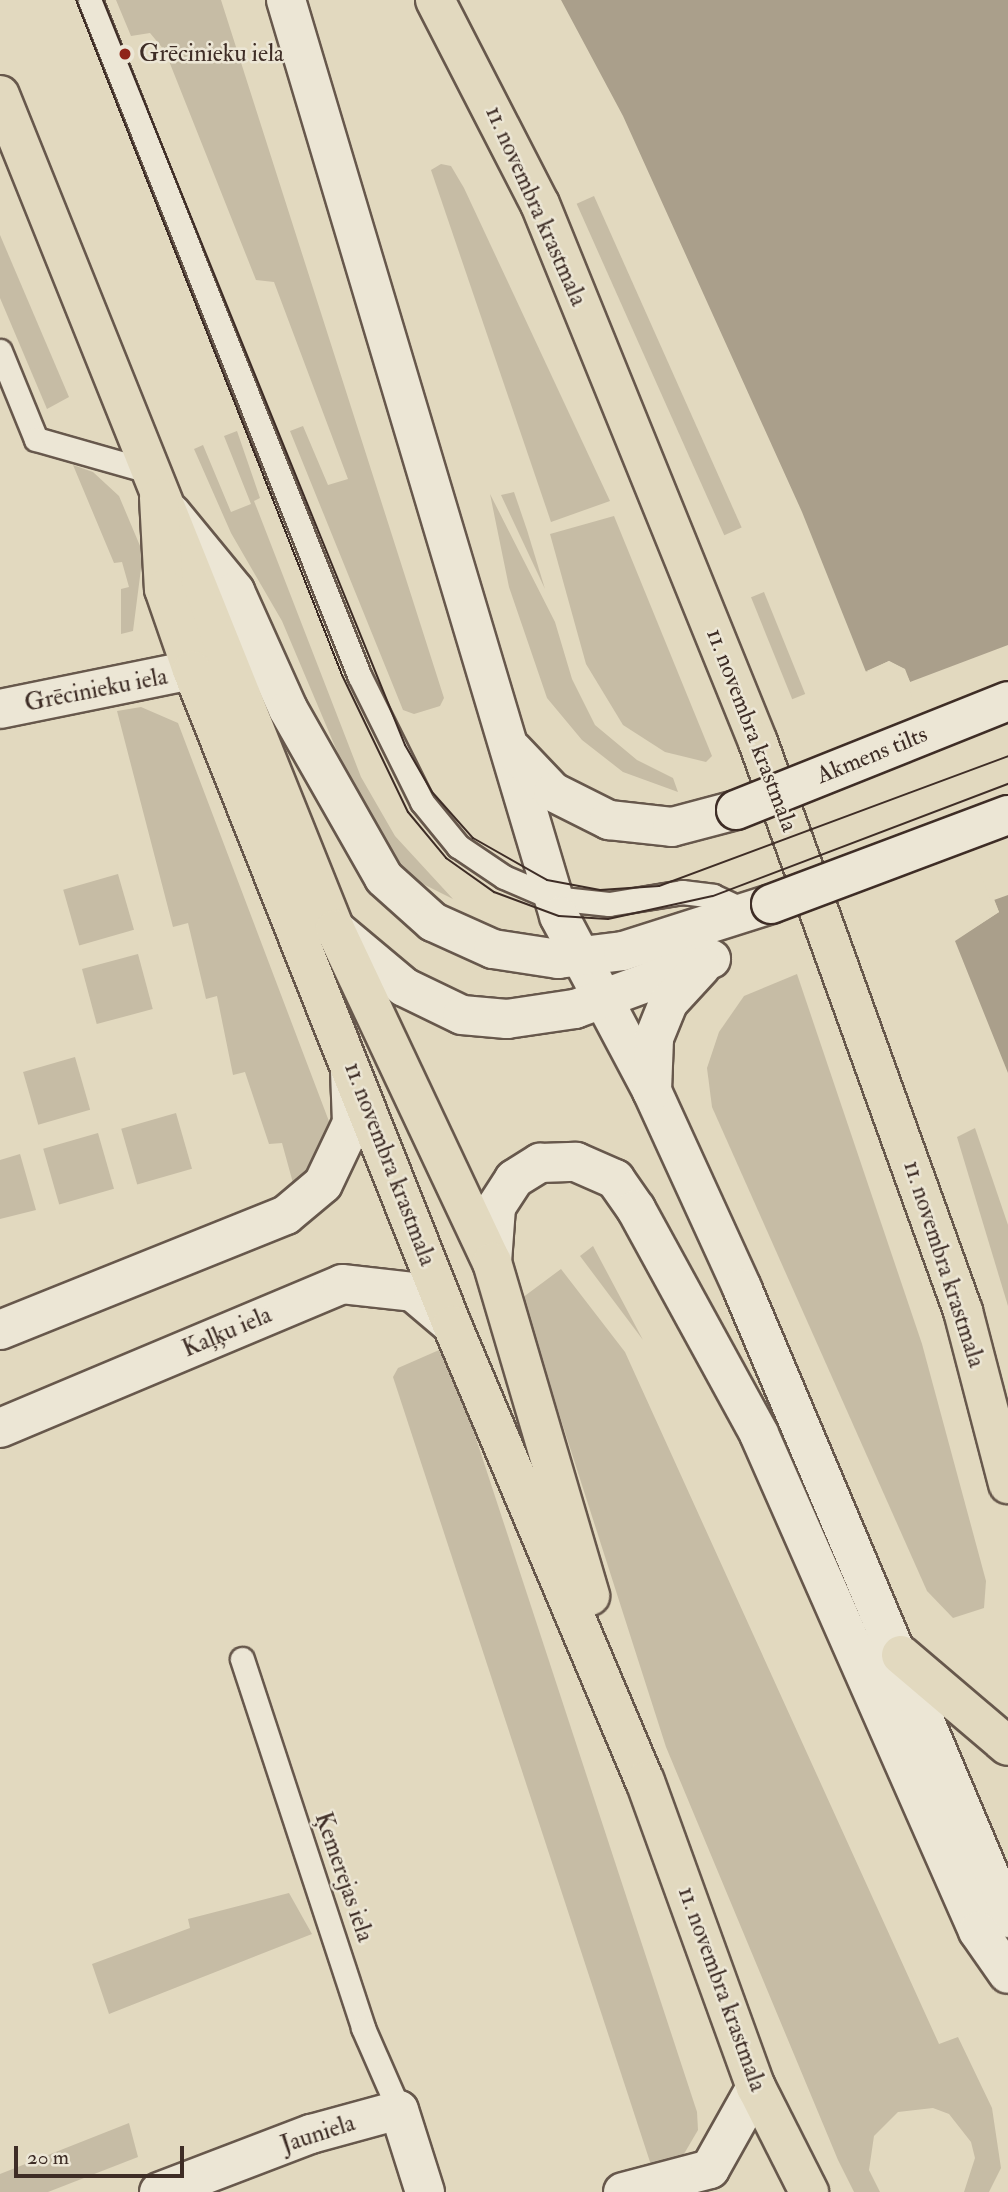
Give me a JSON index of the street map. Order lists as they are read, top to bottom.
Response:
{
  "streets": {
    "main road": [
      "11. novembra krastmala",
      "Grēcinieku iela",
      "Akmens tilts",
      "Kaļķu iela",
      "Jauniela"
    ],
    "lane": ["Ķemerejas iela"]
  },
  "crossings": [
    ["11. novembra krastmala", "Grēcinieku iela"],
    ["11. novembra krastmala", "Akmens tilts"],
    ["11. novembra krastmala", "Kaļķu iela"],
    ["Ķemerejas iela", "Jauniela"]
  ],
  "places": ["Grēcinieku iela"],
  "scale_bar": "20 m"
}
